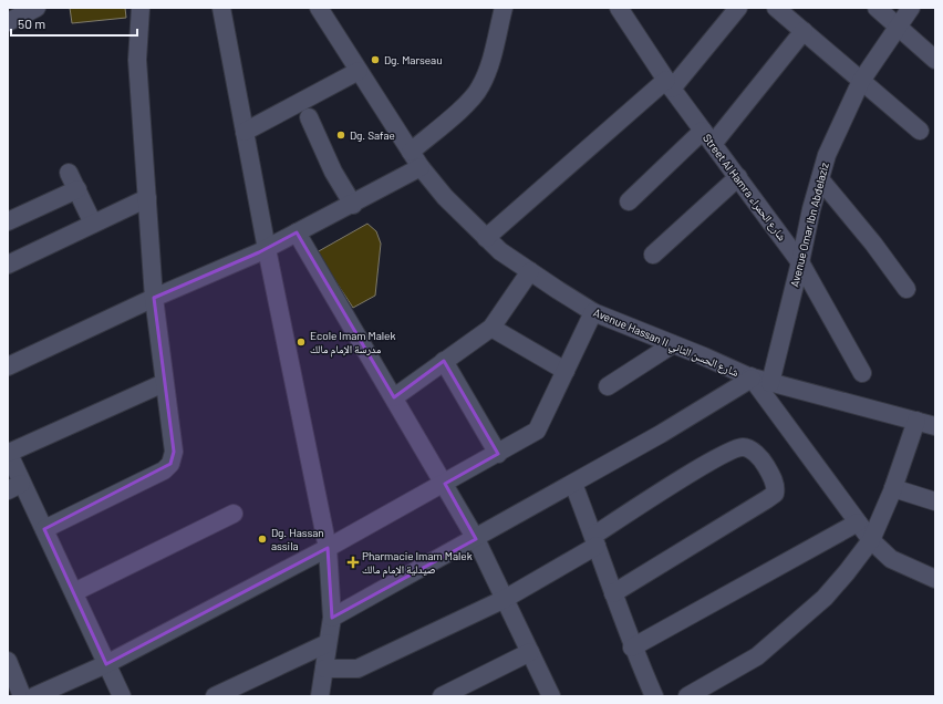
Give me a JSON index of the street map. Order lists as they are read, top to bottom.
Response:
{
  "streets": {
    "street": ["Street Al Hamra شارع الحمراء", "Avenue Omar Ibn Abdelaziz", "Avenue Hassan II شارع الحسن الثاني"]
  },
  "crossings": [
    ["Street Al Hamra شارع الحمراء", "Avenue Omar Ibn Abdelaziz"],
    ["Avenue Omar Ibn Abdelaziz", "Avenue Hassan II شارع الحسن الثاني"]
  ],
  "places": {
    "other": [
      "Dg. Marseau",
      "Dg. Safae",
      "Ecole Imam Malek مدرسة الإمام مالك",
      "Dg. Hassan assila"
    ],
    "health": ["Pharmacie Imam Malek صيدلية الإمام مالك"]
  },
  "scale_bar": "50 m"
}
